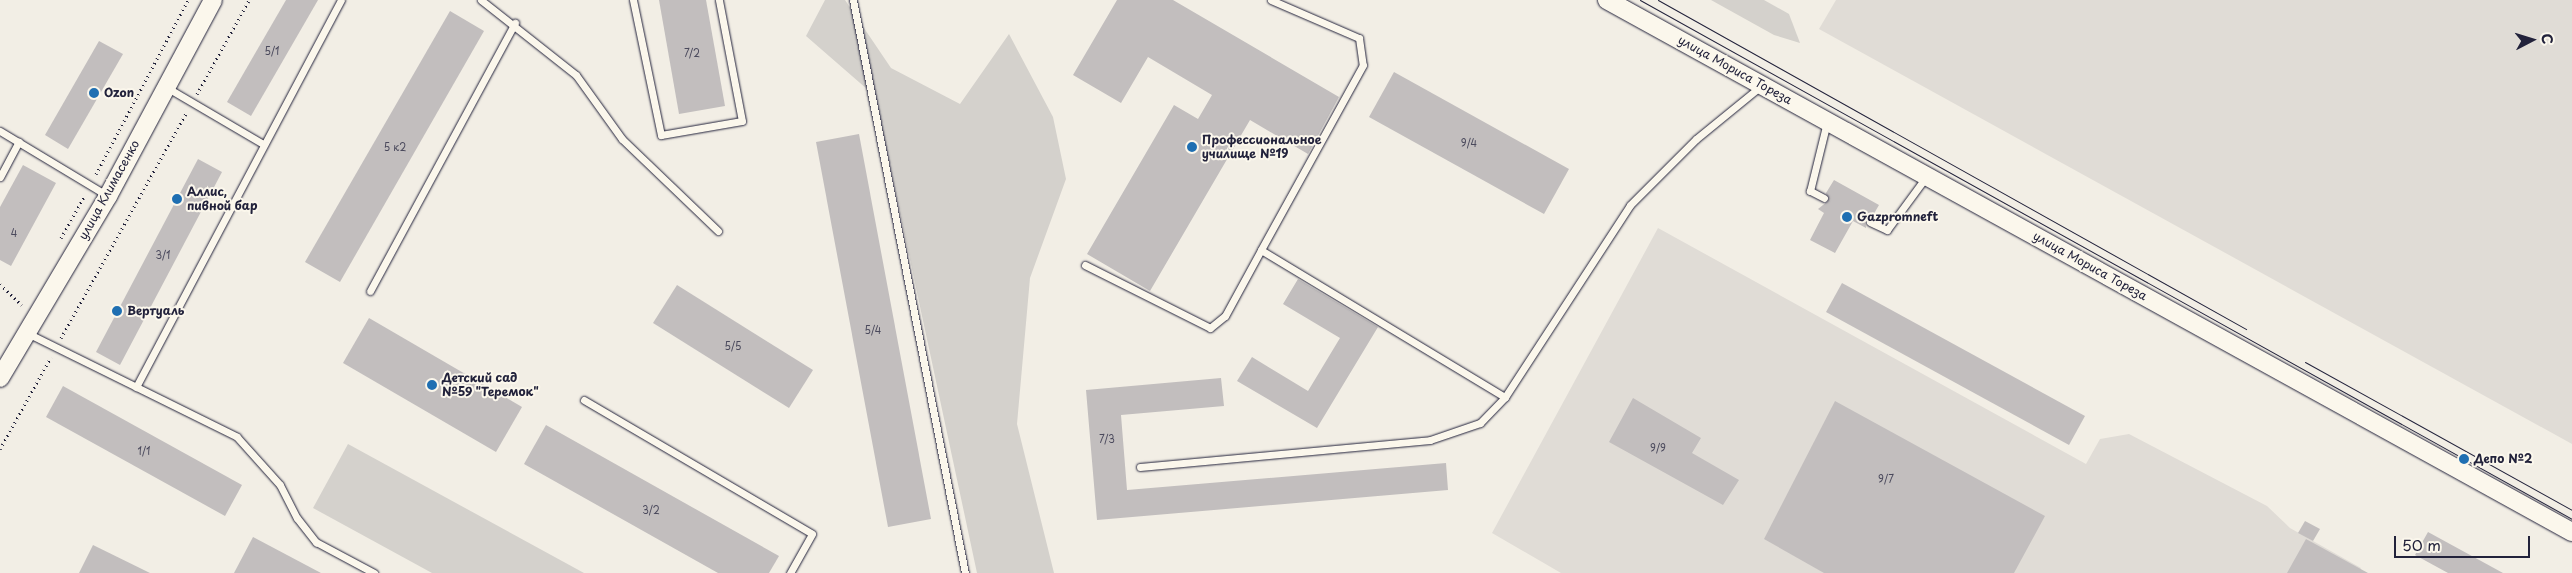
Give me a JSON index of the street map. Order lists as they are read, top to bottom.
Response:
{
  "streets": {
    "street": ["улица Мориса Тореза", "улица Климасенко"]
  },
  "places": [
    "Ozon",
    "Профессиональное училище №19",
    "Аллис, пивной бар",
    "Gazpromneft",
    "Вертуаль",
    "Детский сад №59 \"Теремок\"",
    "Депо №2"
  ],
  "house_numbers": [
    "5/1",
    "7/2",
    "9/4",
    "5 к2",
    "4",
    "3/1",
    "5/4",
    "5/5",
    "7/3",
    "9/9",
    "1/1",
    "9/7",
    "3/2"
  ],
  "scale_bar": "50 m",
  "north": "right"
}
